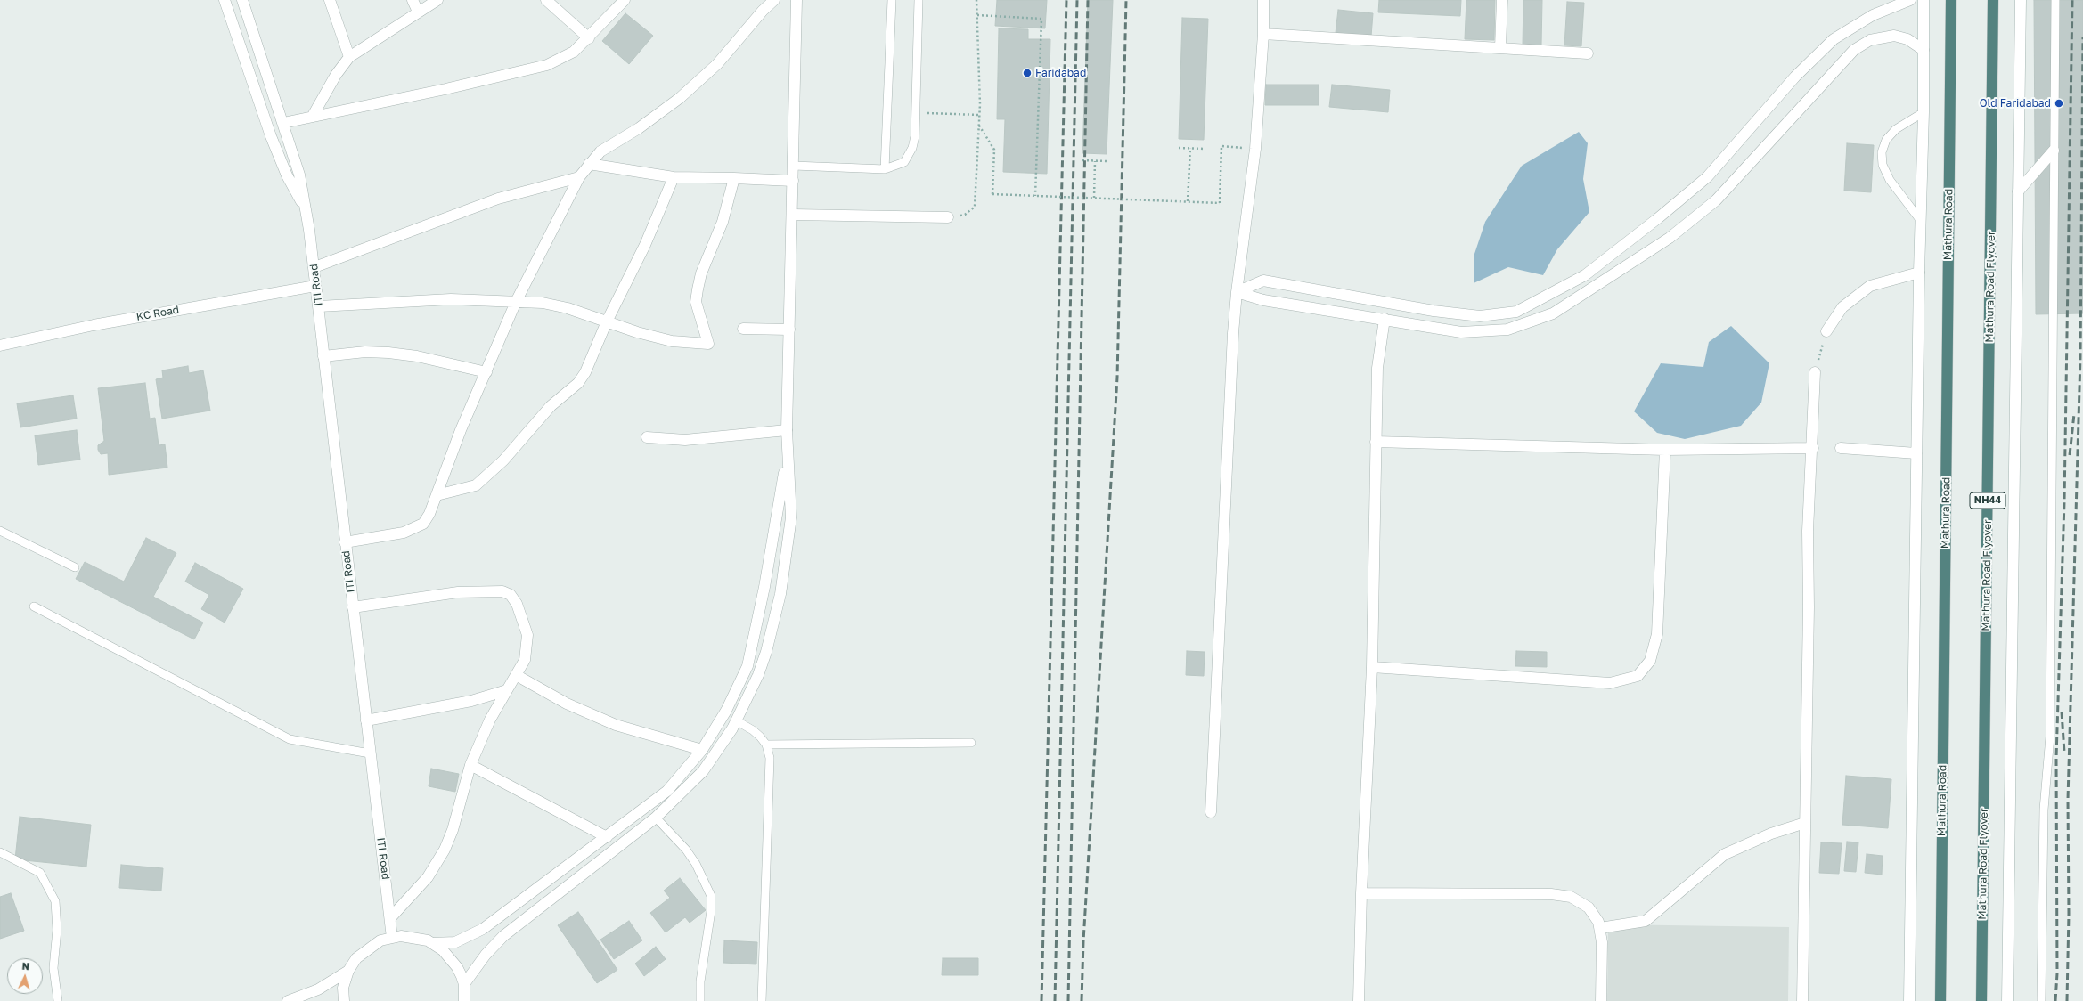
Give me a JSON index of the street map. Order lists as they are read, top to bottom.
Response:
{
  "streets": {
    "highway": ["Mathura Road", "Mathura Road Flyover", "NH44"],
    "street": ["ITI Road", "KC Road"]
  },
  "crossings": [
    ["ITI Road", "KC Road"]
  ],
  "places": ["Faridabad", "Old Faridabad"],
  "north": "top"
}
